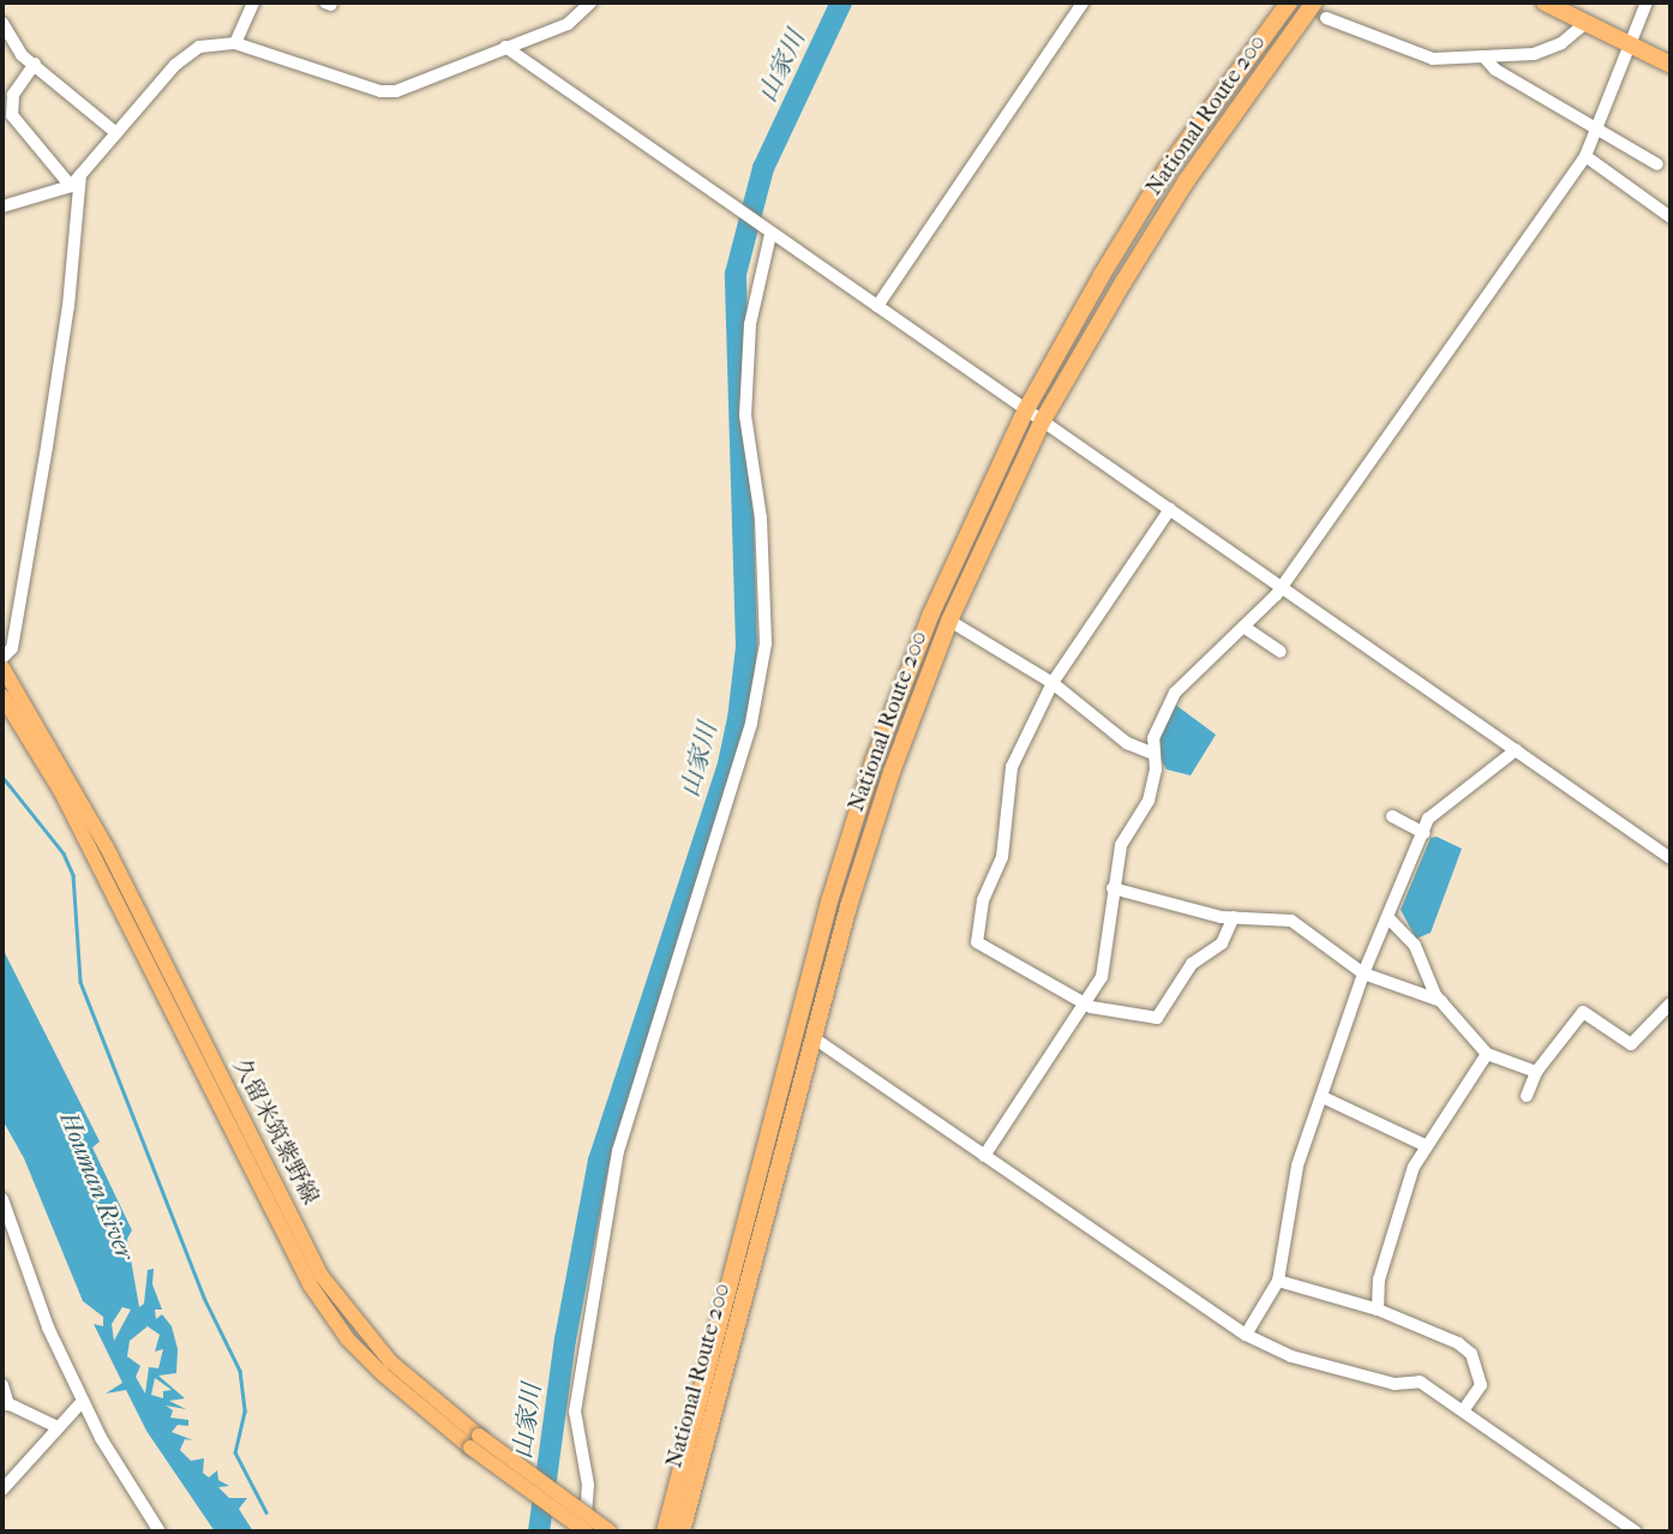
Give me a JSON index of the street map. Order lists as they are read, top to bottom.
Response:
{
  "streets": {
    "highway": ["National Route 200"],
    "main road": ["久留米筑紫野線"]
  },
  "water": ["山家川", "Houman River"]
}
